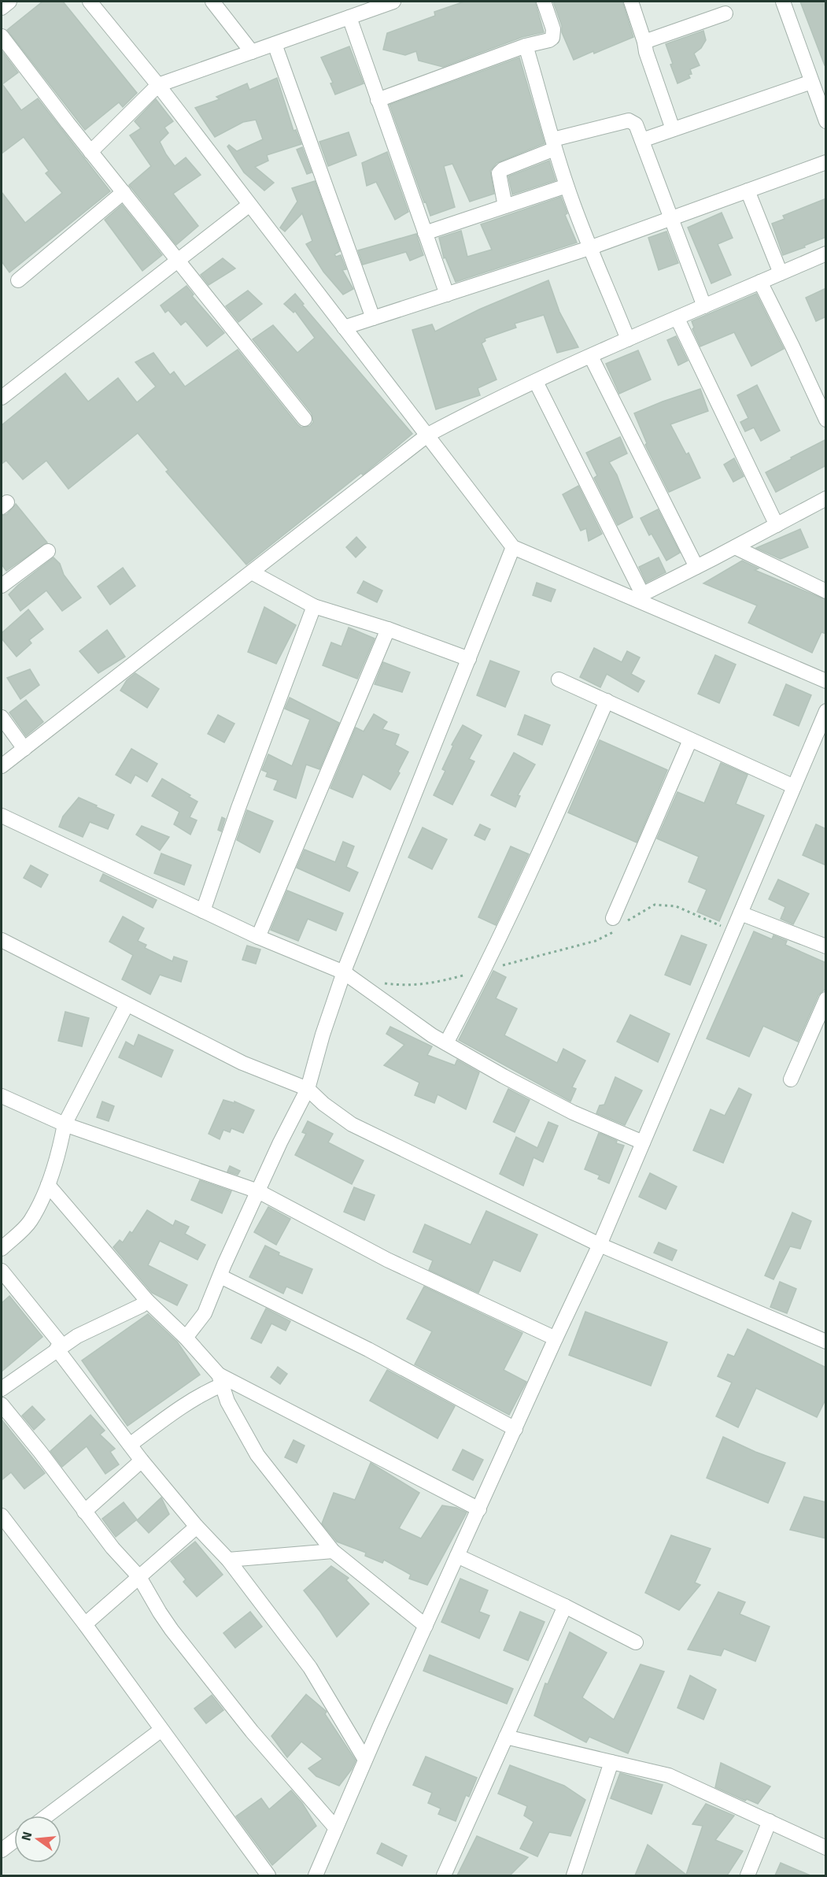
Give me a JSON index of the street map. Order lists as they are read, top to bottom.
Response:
{
  "north": "left"
}
